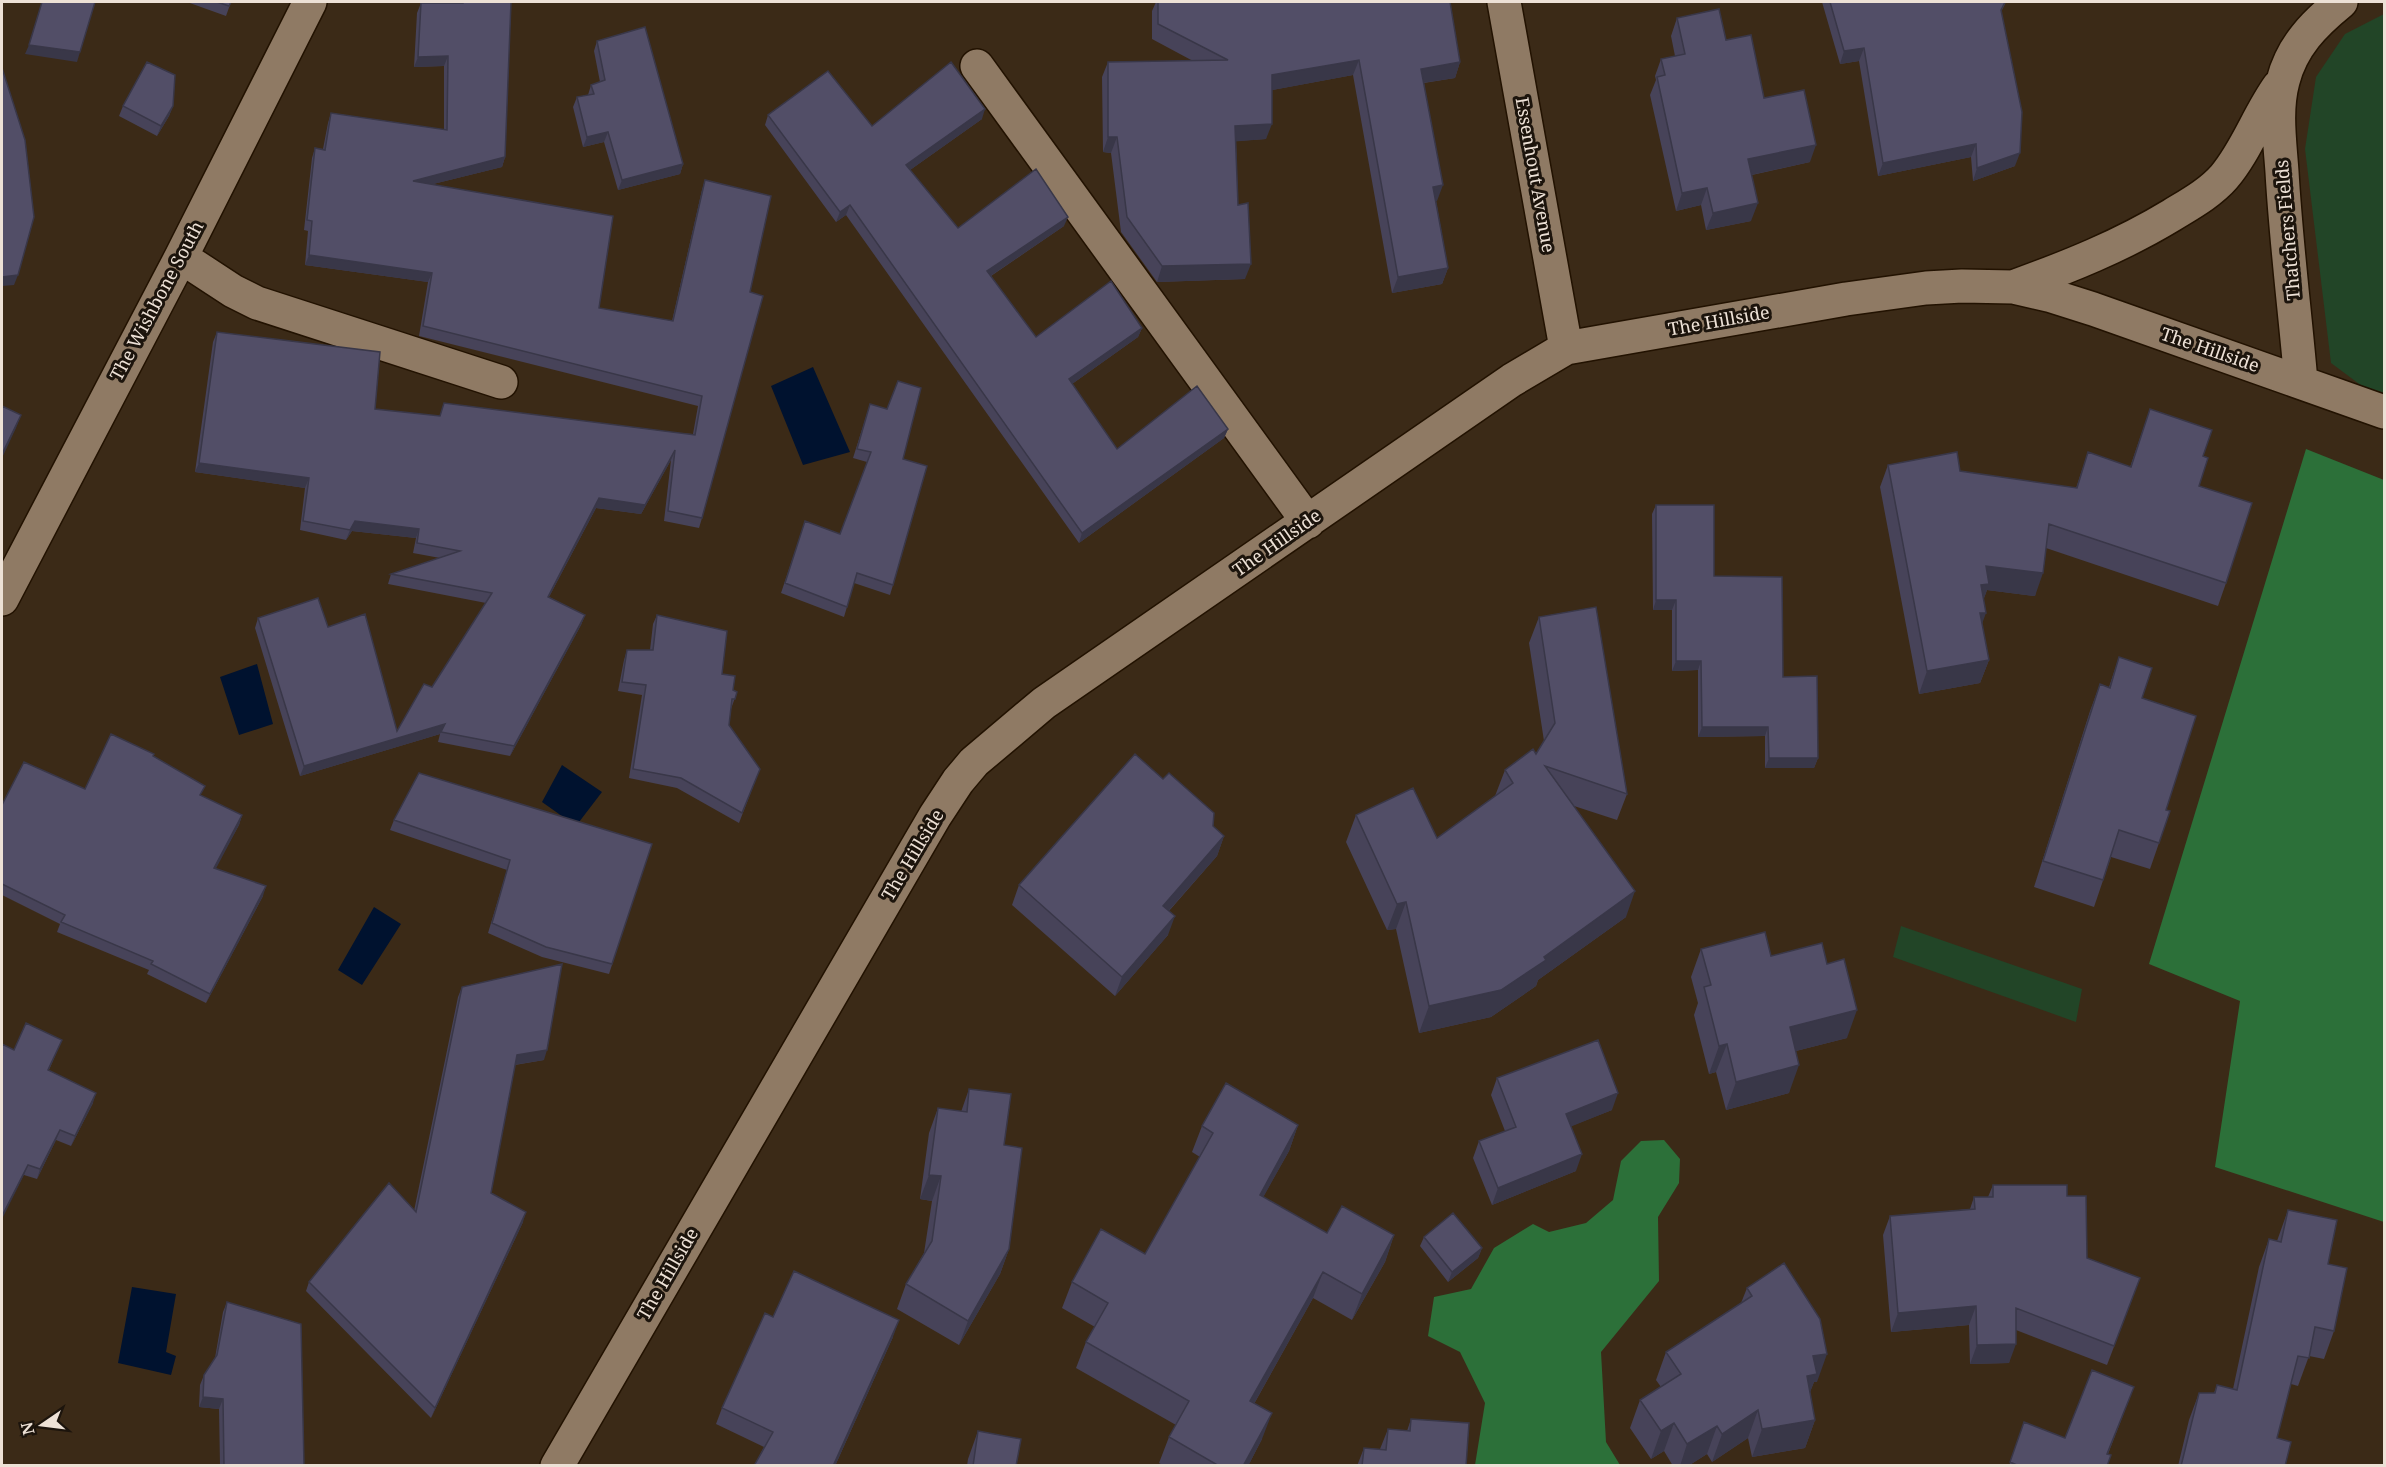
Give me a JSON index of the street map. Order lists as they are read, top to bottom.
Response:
{
  "streets": {
    "street": [
      "Essenhout Avenue",
      "Thatchers Fields",
      "The Wishbone South",
      "The Hillside"
    ]
  },
  "crossings": [
    ["Essenhout Avenue", "The Hillside"],
    ["Thatchers Fields", "The Hillside"]
  ],
  "north": "left"
}
